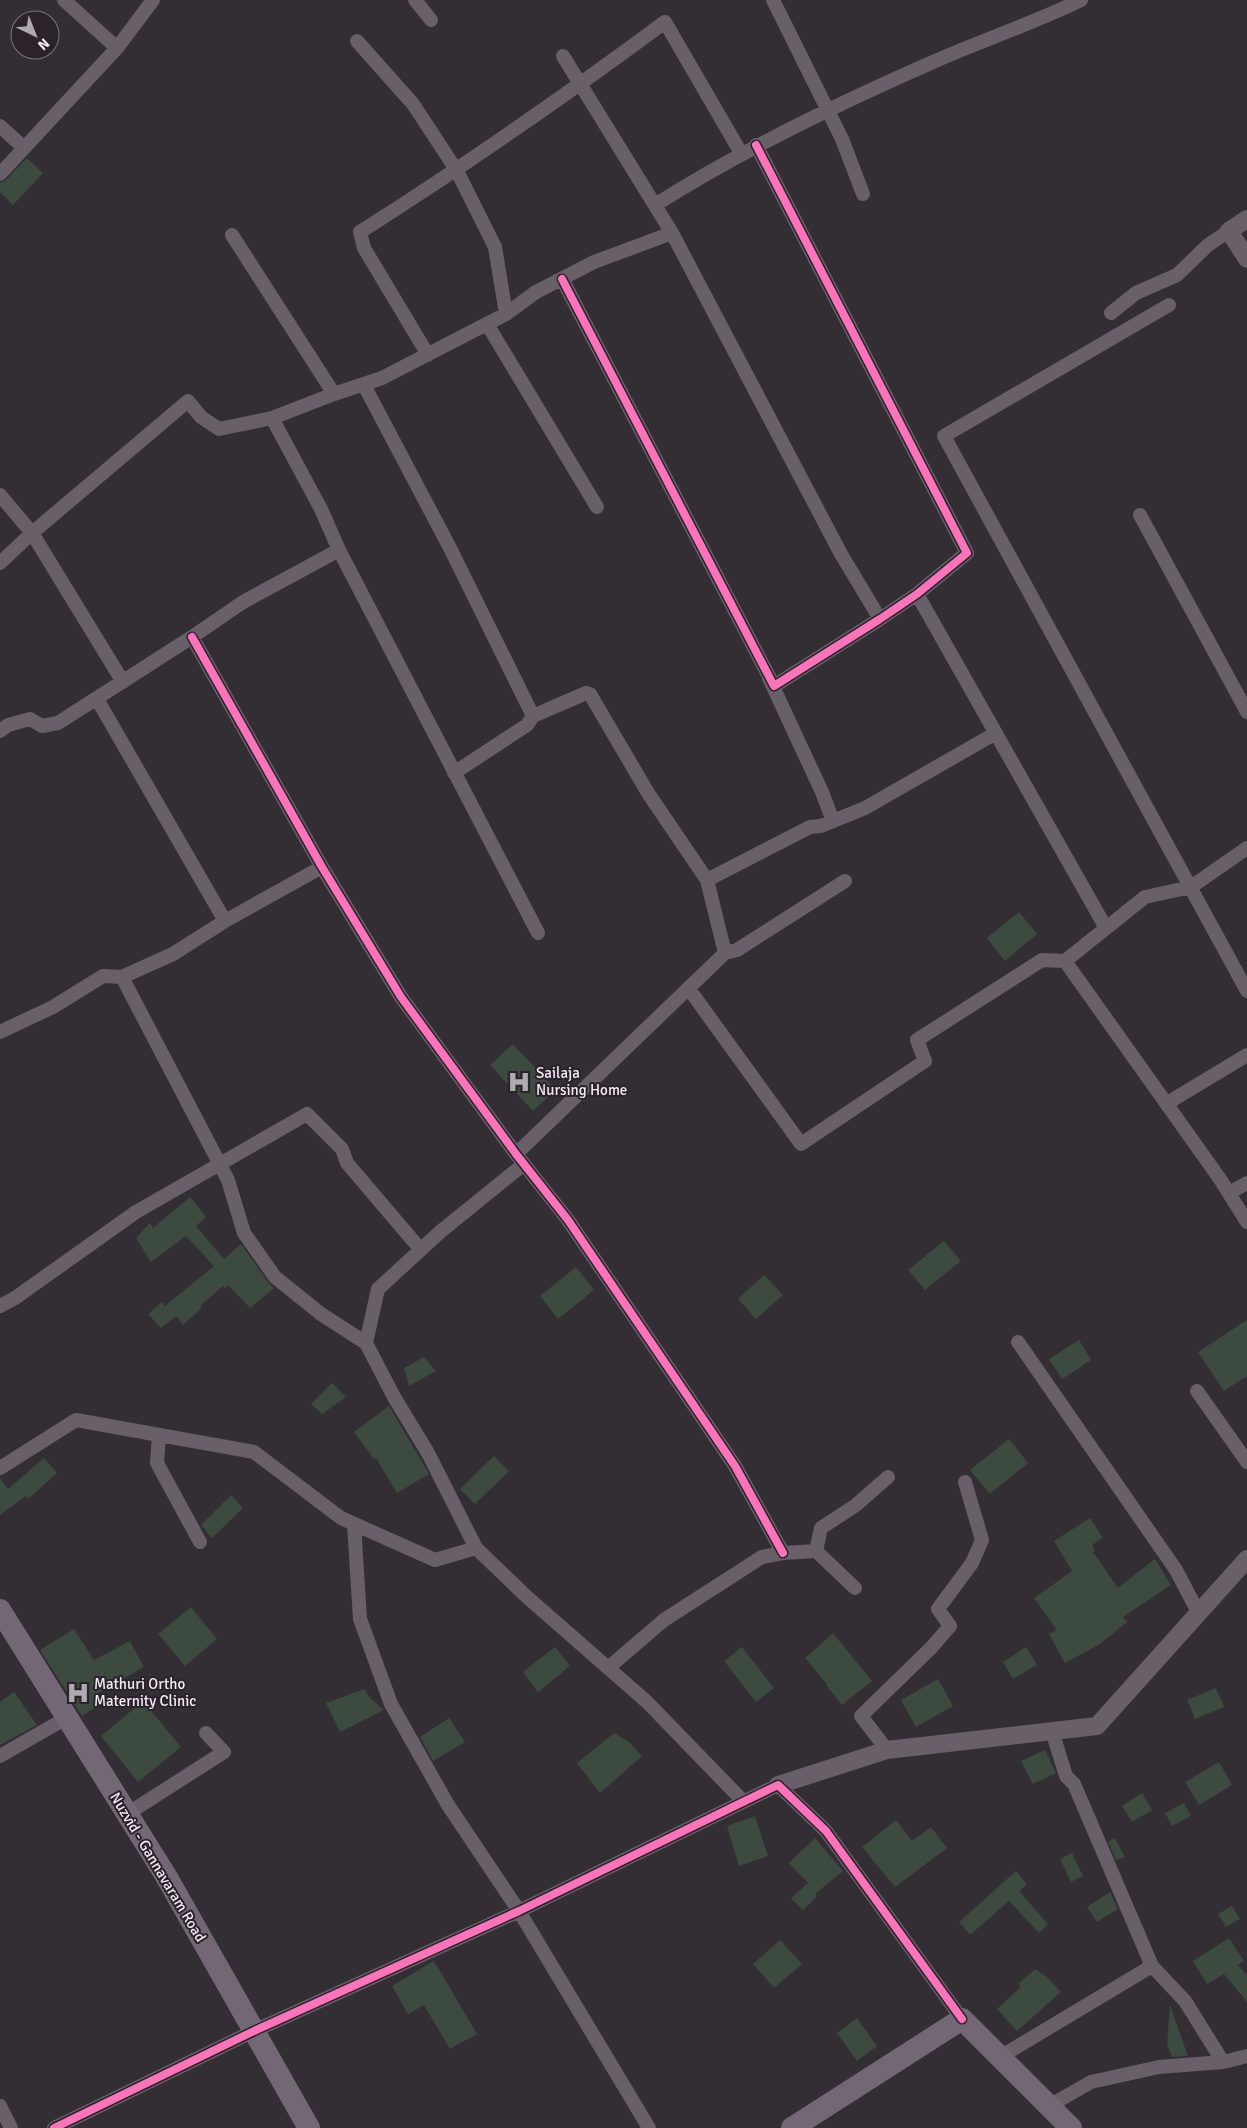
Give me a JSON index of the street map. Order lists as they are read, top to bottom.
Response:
{
  "streets": {
    "main road": ["Nuzvid - Gannavaram Road"]
  },
  "places": {
    "hospital": ["Sailaja Nursing Home", "Mathuri Ortho Maternity Clinic"]
  },
  "north": "bottom right"
}
